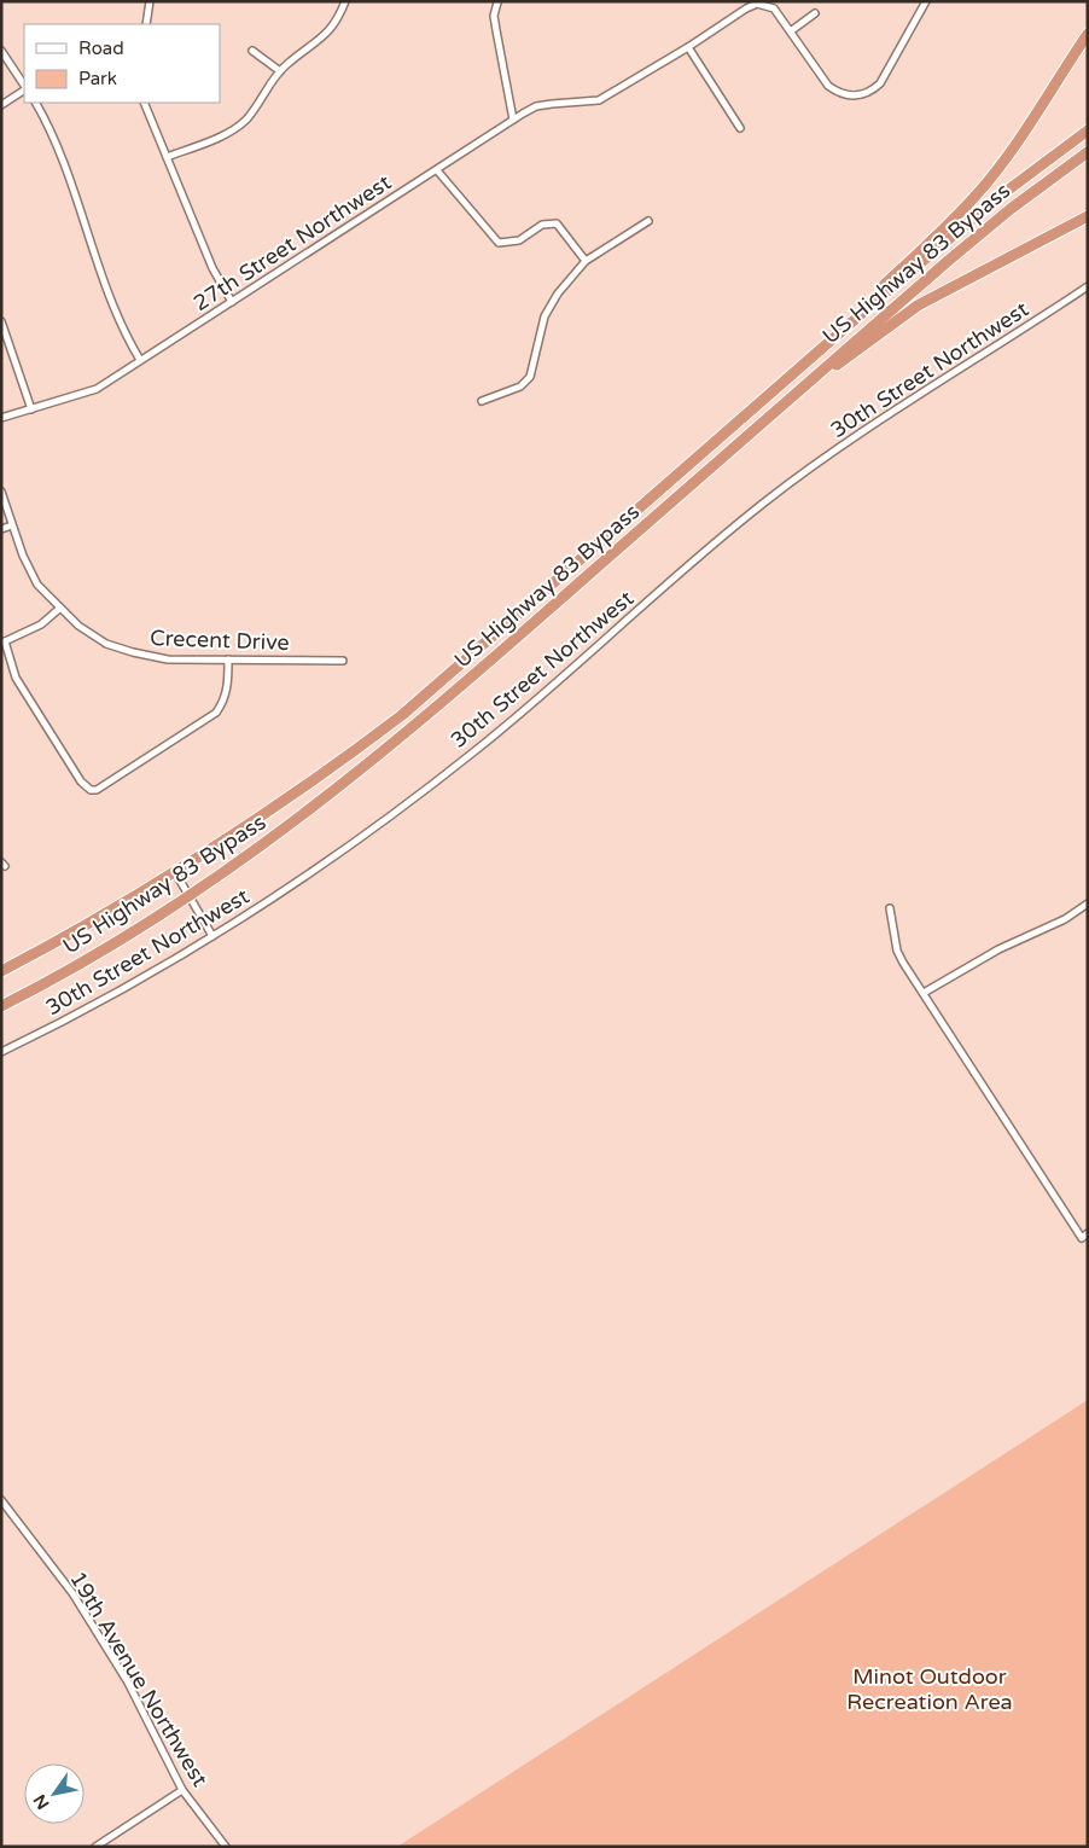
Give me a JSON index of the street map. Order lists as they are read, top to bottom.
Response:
{
  "streets": {
    "highway": ["US Highway 83 Bypass"],
    "street": [
      "27th Street Northwest",
      "30th Street Northwest",
      "Crecent Drive",
      "19th Avenue Northwest"
    ]
  },
  "parks": ["Minot Outdoor Recreation Area"],
  "legend": ["Road", "Park"],
  "north": "bottom left"
}
